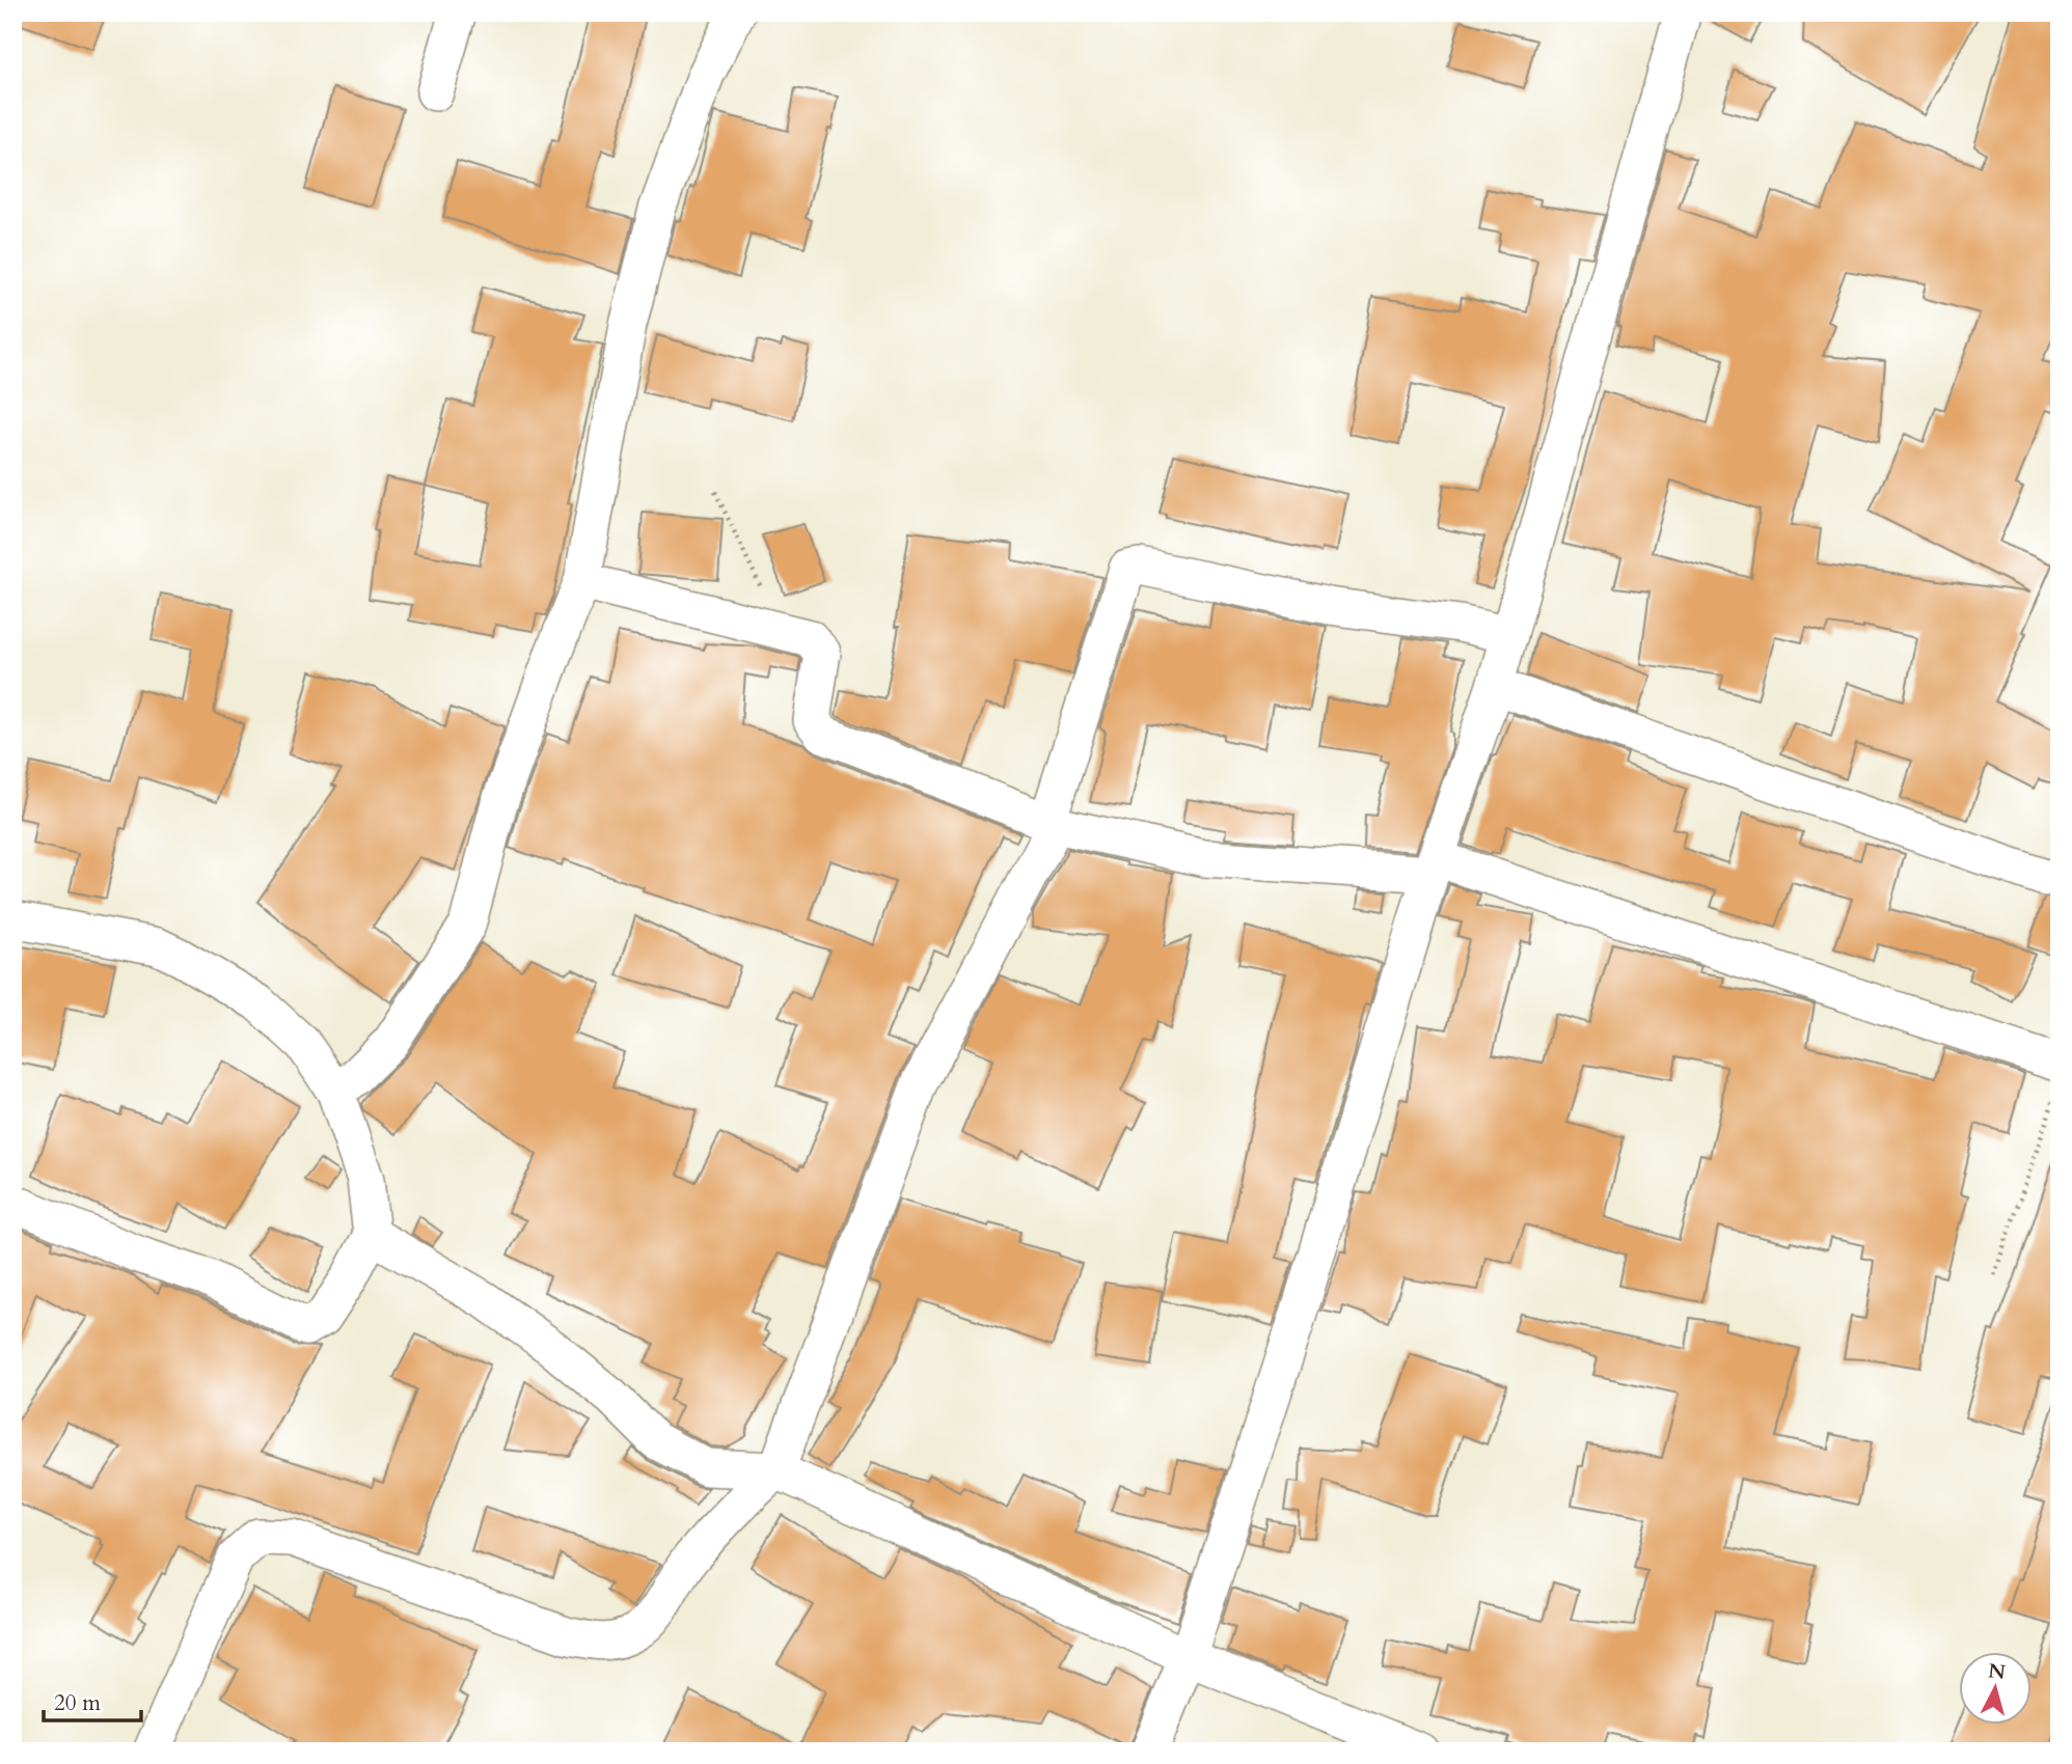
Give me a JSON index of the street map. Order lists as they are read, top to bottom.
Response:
{
  "scale_bar": "20 m",
  "north": "top"
}
